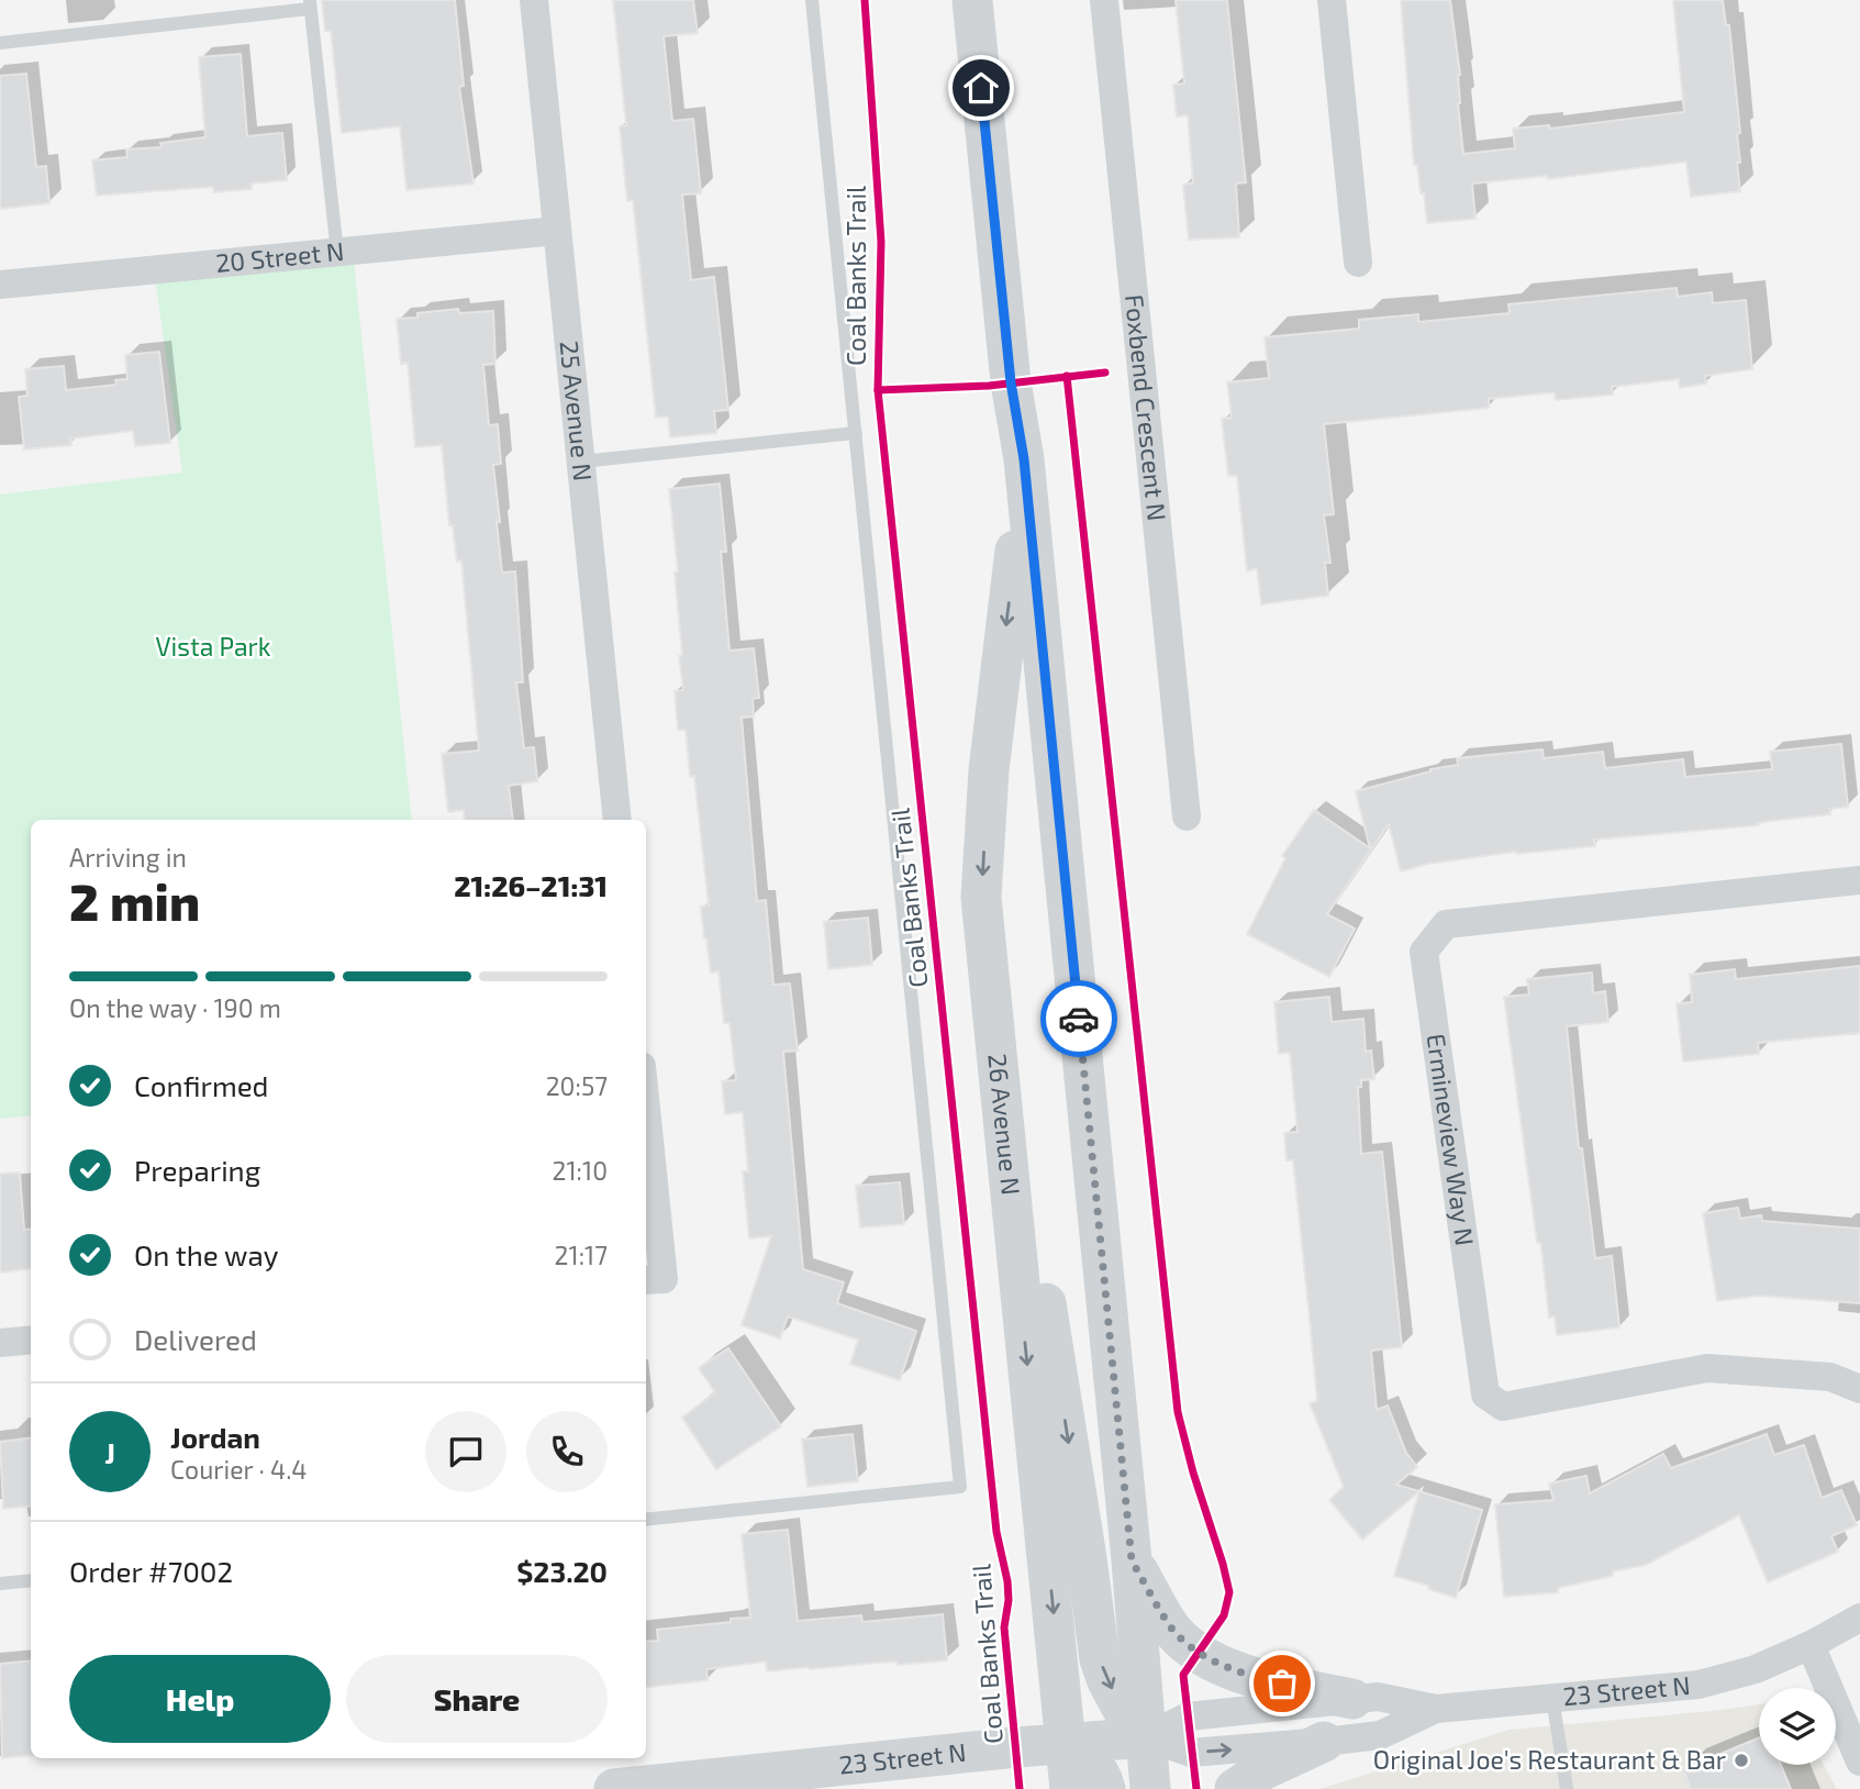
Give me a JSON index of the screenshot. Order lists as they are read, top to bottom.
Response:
{
  "streets": {
    "main road": ["26 Avenue N", "23 Street N"],
    "street": [
      "20 Street N",
      "Foxbend Crescent N",
      "25 Avenue N",
      "Ermineview Way N"
    ],
    "cycle path": ["Coal Banks Trail"]
  },
  "crossings": [
    ["20 Street N", "25 Avenue N"],
    ["26 Avenue N", "23 Street N"]
  ],
  "parks": ["Vista Park"],
  "places": ["Original Joe's Restaurant & Bar"],
  "page": {
    "heading": ["2 min", "Arriving in", "21:26–21:31"],
    "panel": [
      "Jordan",
      "Courier · 4.4",
      "Order #7002",
      "$23.20"
    ],
    "bar": "On the way · 190 m",
    "list": [
      ["Confirmed", "20:57"],
      ["Preparing", "21:10"],
      ["On the way", "21:17"],
      "Delivered"
    ],
    "round": "J",
    "buttons": ["Help", "Share"]
  }
}
